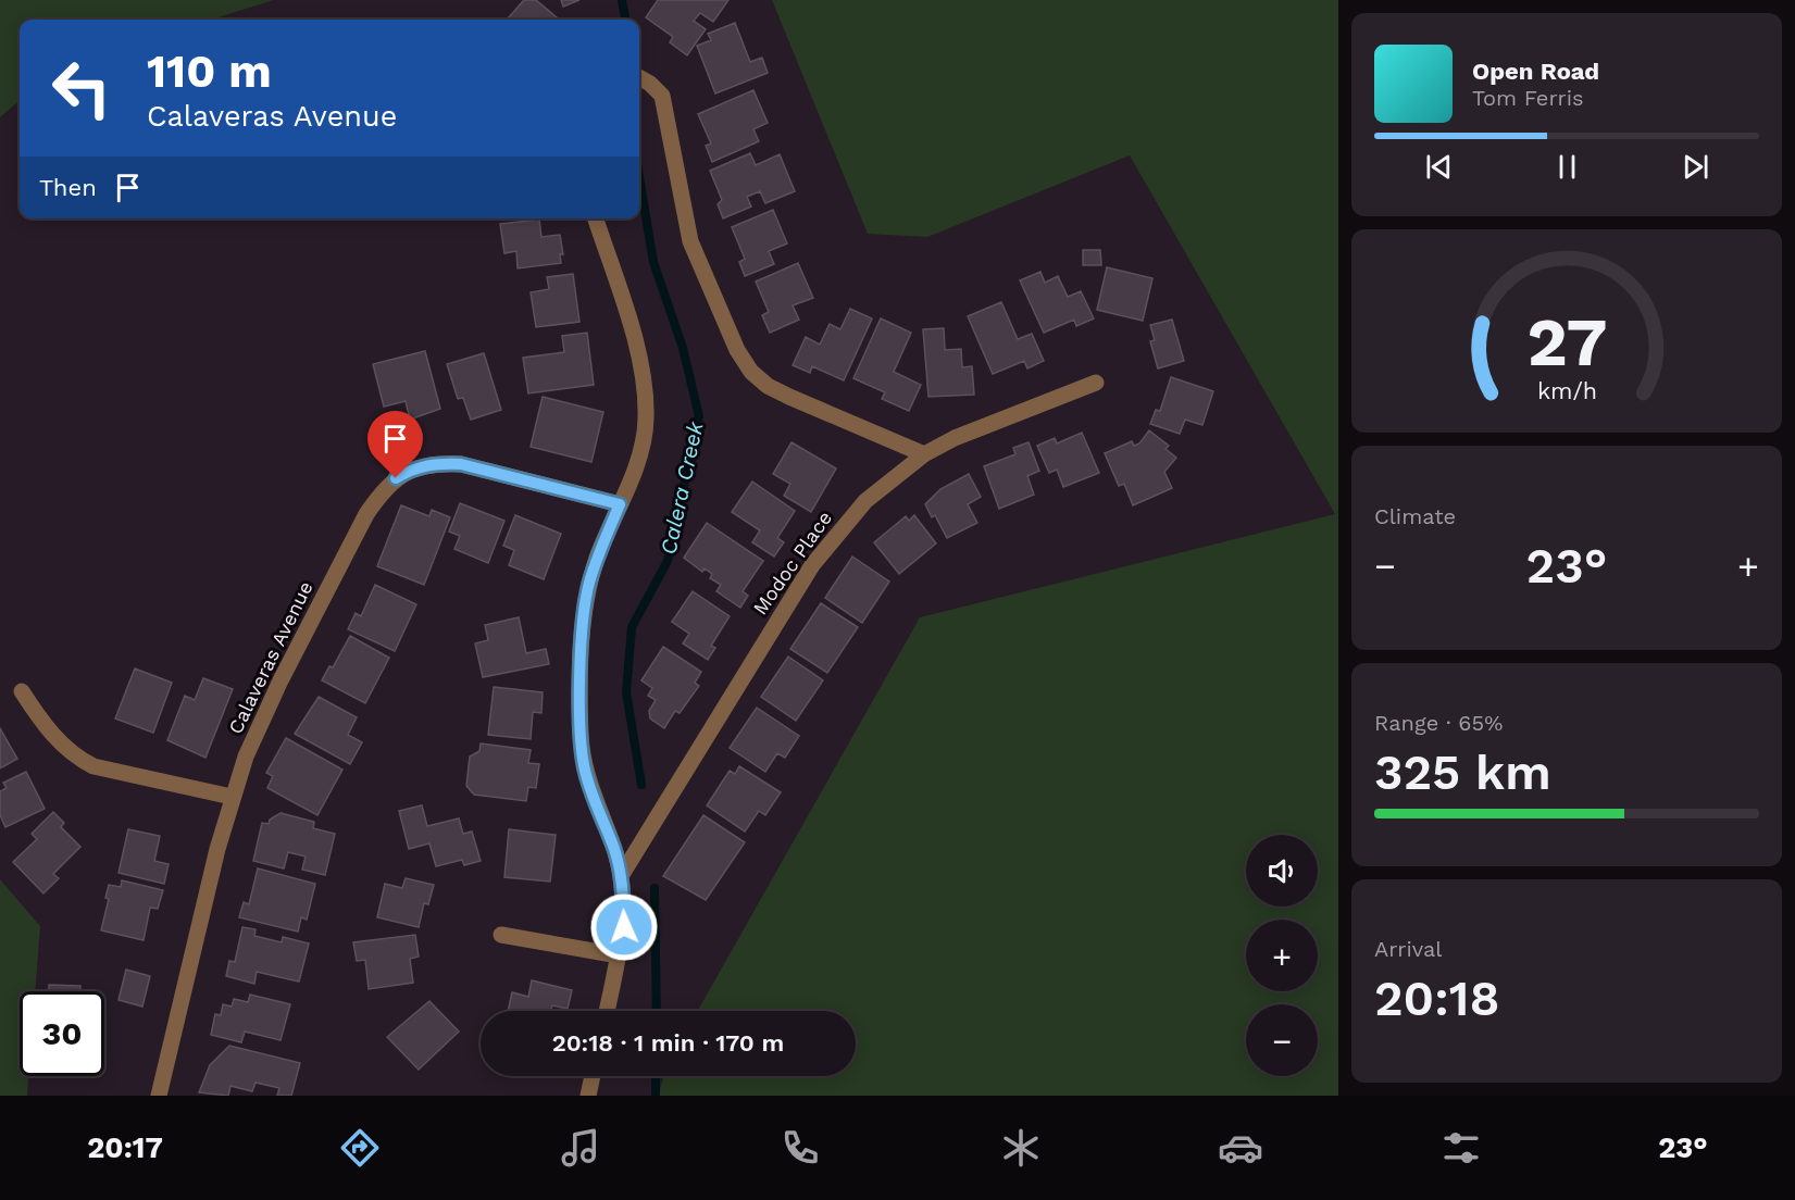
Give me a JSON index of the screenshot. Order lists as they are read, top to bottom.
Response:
{
  "streets": {
    "street": ["Modoc Place", "Calaveras Avenue"]
  },
  "water": ["Calera Creek"],
  "page": {
    "turn": ["110 m", "Calaveras Avenue"],
    "song": ["Open Road", "Tom Ferris"],
    "then": "Then",
    "tile": [
      "Climate",
      ["Range · 65%", "325 km"],
      ["Arrival", "20:18"]
    ],
    "heat": ["−", "23°", "+"],
    "map_buttons": ["+", "−"],
    "limit": "30",
    "trip": "20:18 · 1 min · 170 m",
    "tabs": ["20:17", "23°"],
    "gauge": ["27", "km/h"]
  }
}
